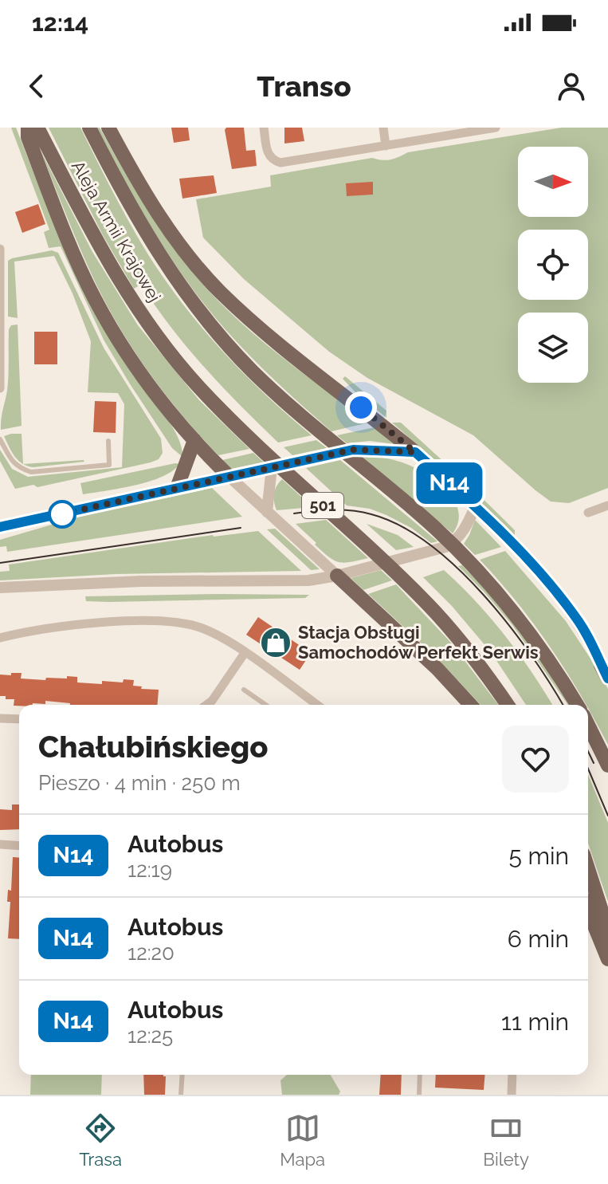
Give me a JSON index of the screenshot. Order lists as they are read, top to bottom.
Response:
{
  "streets": {
    "main road": ["Aleja Armii Krajowej", "501"]
  },
  "places": {
    "shop": ["Stacja Obsługi Samochodów Perfekt Serwis"]
  },
  "lines": ["bus line N14"],
  "north": "right",
  "page": {
    "status": "12:14",
    "header": "Transo",
    "on_map": "N14",
    "heading": ["Chałubińskiego", "Pieszo · 4 min · 250 m"],
    "list": [
      {
        "mark": "N14",
        "name": "Autobus",
        "note": "12:19",
        "value": "5 min"
      },
      {
        "mark": "N14",
        "name": "Autobus",
        "note": "12:20",
        "value": "6 min"
      },
      {
        "mark": "N14",
        "name": "Autobus",
        "note": "12:25",
        "value": "11 min"
      }
    ],
    "tabs": ["Trasa", "Mapa", "Bilety"]
  }
}
